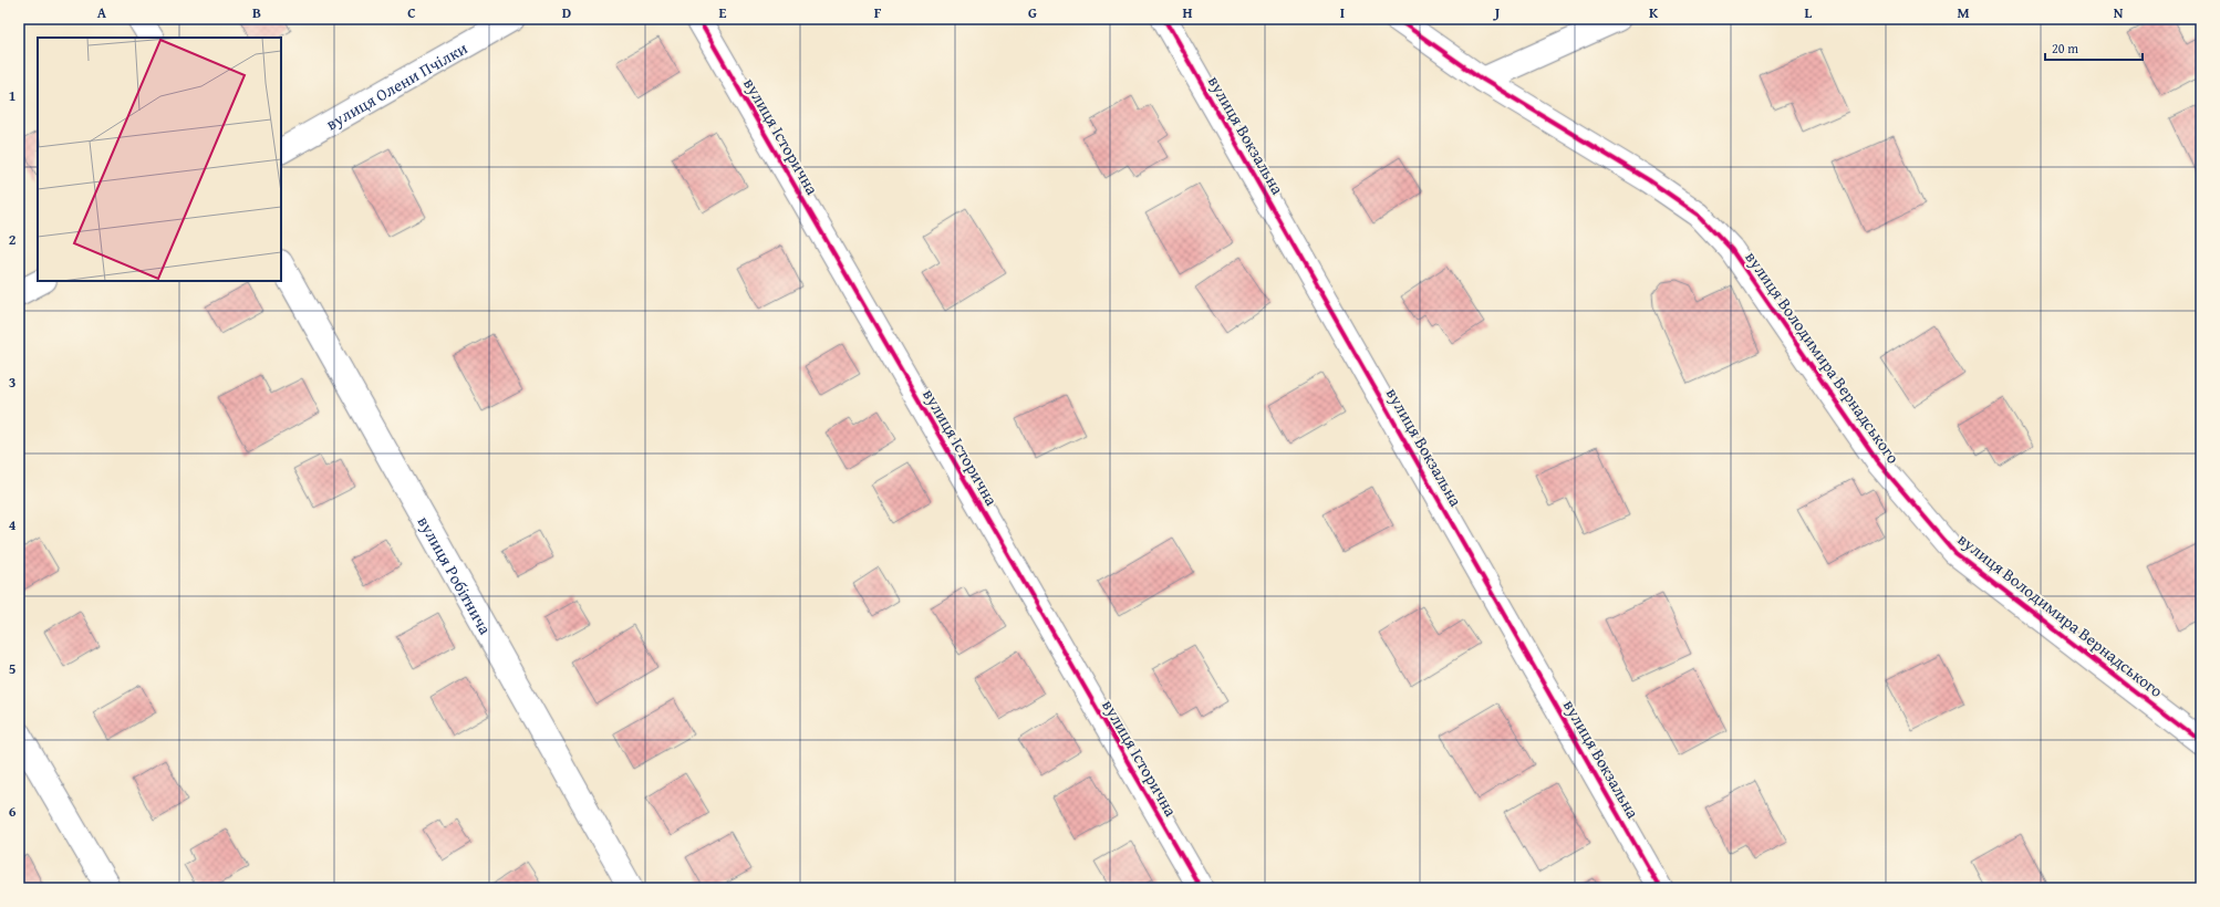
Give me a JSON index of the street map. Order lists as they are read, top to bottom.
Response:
{
  "streets": {
    "street": [
      "вулиця Олени Пчілки",
      "вулиця Вокзальна",
      "вулиця Історична",
      "вулиця Володимира Вернадського",
      "вулиця Робітнича"
    ]
  },
  "scale_bar": "20 m",
  "grid": {
    "columns": [
      "A",
      "B",
      "C",
      "D",
      "E",
      "F",
      "G",
      "H",
      "I",
      "J",
      "K",
      "L",
      "M",
      "N"
    ],
    "rows": [
      "1",
      "2",
      "3",
      "4",
      "5",
      "6"
    ]
  }
}
